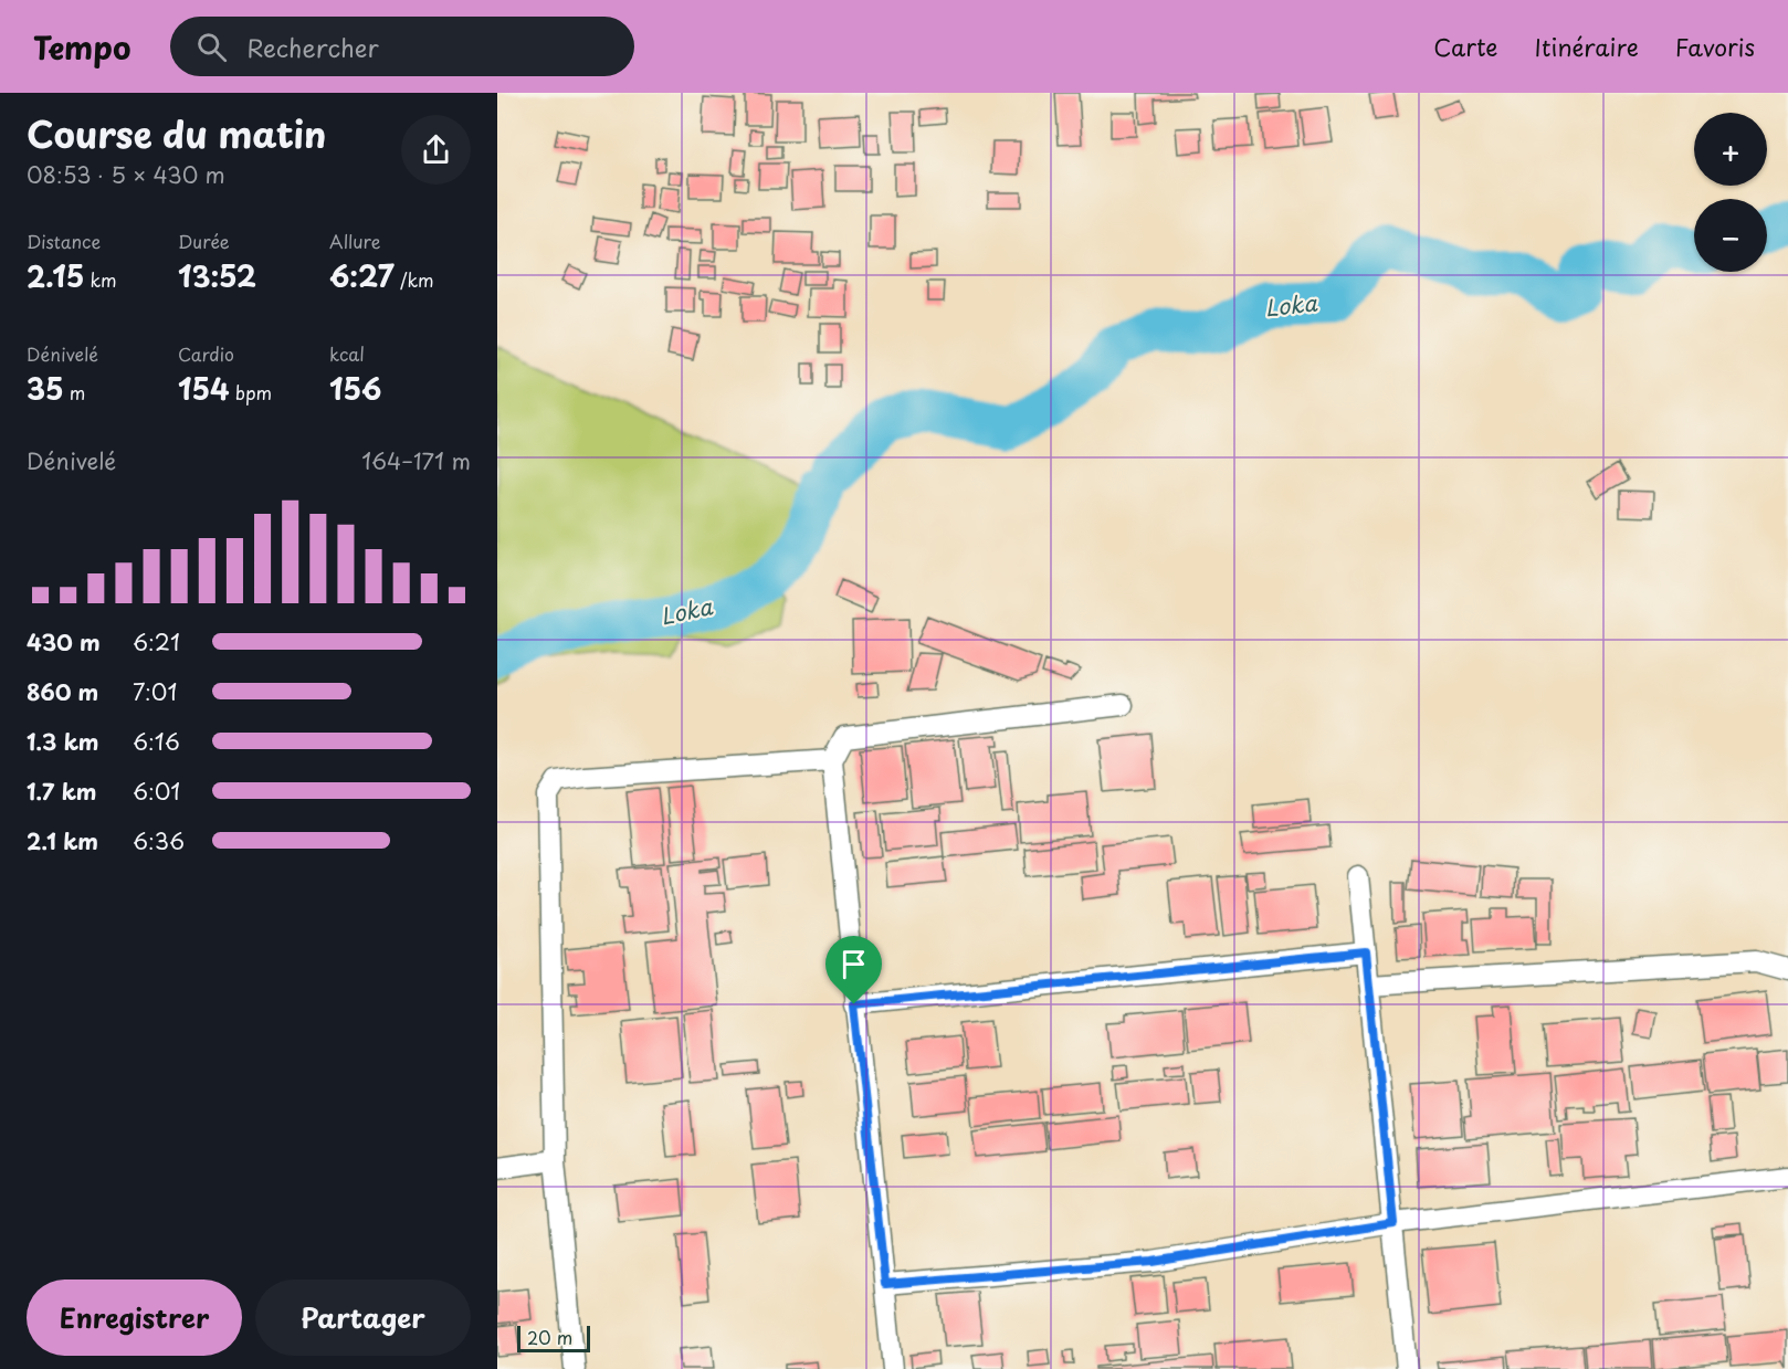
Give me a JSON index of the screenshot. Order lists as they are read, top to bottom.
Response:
{
  "water": ["Loka"],
  "scale_bar": "20 m",
  "page": {
    "header": "Tempo",
    "search": "Rechercher",
    "nav": ["Carte", "Itinéraire", "Favoris"],
    "heading": ["Course du matin", "08:53 · 5 × 430 m"],
    "map_buttons": ["+", "−"],
    "stats": [
      ["Distance", "2.15 km"],
      ["Durée", "13:52"],
      ["Allure", "6:27 /km"],
      ["Dénivelé", "35 m"],
      ["Cardio", "154 bpm"],
      ["kcal", "156"]
    ],
    "chart": ["Dénivelé", "164–171 m"],
    "list": [
      {
        "name": "430 m",
        "note": "6:21"
      },
      {
        "name": "860 m",
        "note": "7:01"
      },
      {
        "name": "1.3 km",
        "note": "6:16"
      },
      {
        "name": "1.7 km",
        "note": "6:01"
      },
      {
        "name": "2.1 km",
        "note": "6:36"
      }
    ],
    "buttons": ["Enregistrer", "Partager"],
    "scale": "20 m"
  }
}
